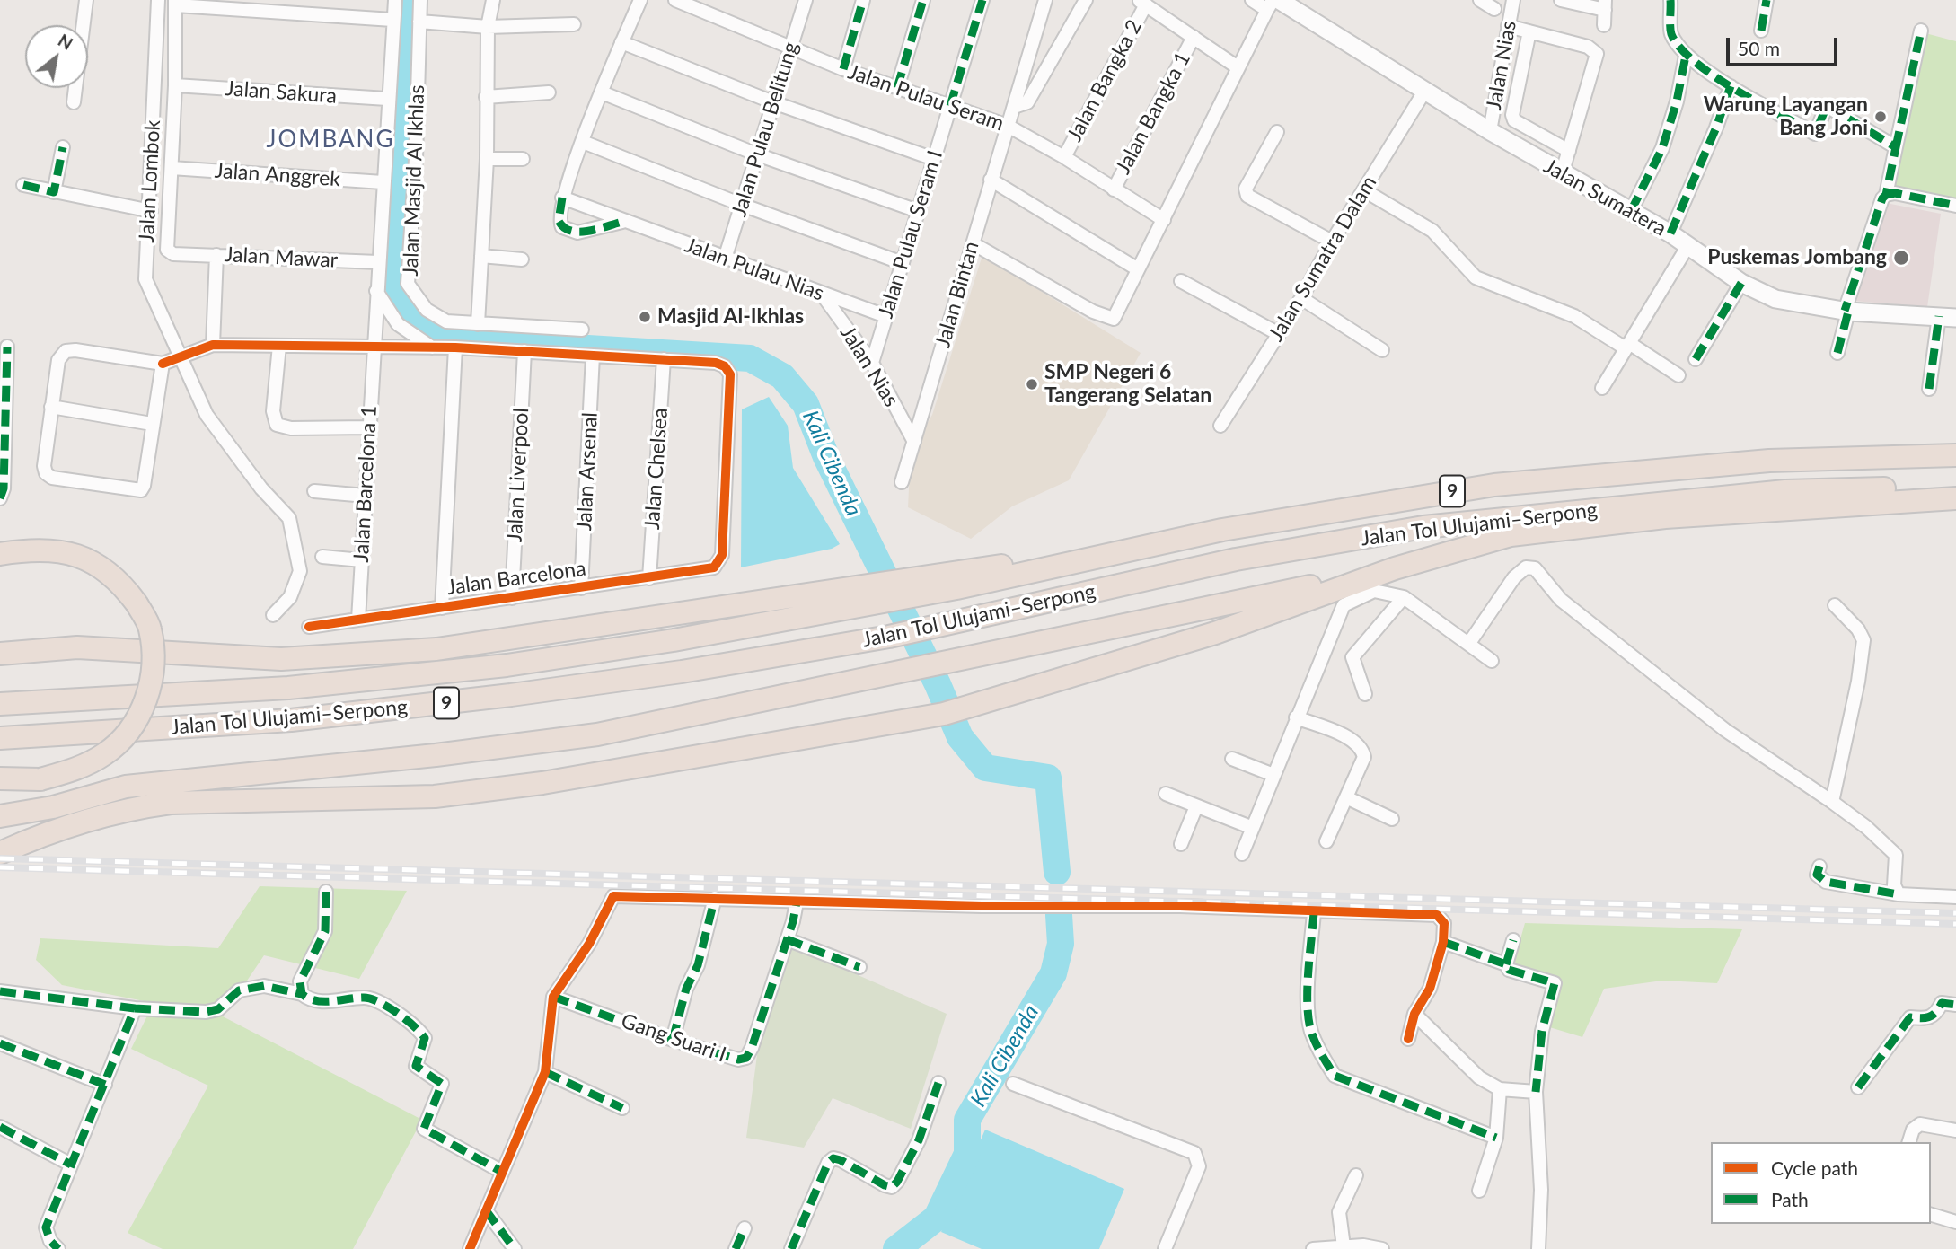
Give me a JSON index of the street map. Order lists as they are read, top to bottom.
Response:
{
  "streets": {
    "highway": ["9", "Jalan Tol Ulujami–Serpong"],
    "street": [
      "Jalan Nias",
      "Jalan Bangka 2",
      "Jalan Sakura",
      "Jalan Pulau Seram",
      "Jalan Bangka 1",
      "Jalan Pulau Belitung",
      "Jalan Anggrek",
      "Jalan Masjid Al Ikhlas",
      "Jalan Lombok",
      "Jalan Sumatera",
      "Jalan Pulau Seram I",
      "Jalan Mawar",
      "Jalan Sumatra Dalam",
      "Jalan Pulau Nias",
      "Jalan Bintan",
      "Jalan Chelsea",
      "Jalan Arsenal",
      "Jalan Liverpool",
      "Jalan Barcelona 1",
      "Jalan Barcelona",
      "Gang Suari I"
    ]
  },
  "crossings": [
    ["Jalan Nias", "Jalan Sumatera"],
    ["Jalan Nias", "Jalan Pulau Seram I"],
    ["Jalan Nias", "Jalan Pulau Nias"],
    ["Jalan Nias", "Jalan Bintan"],
    ["Jalan Bangka 2", "Jalan Pulau Seram"],
    ["Jalan Sakura", "Jalan Barcelona 1"],
    ["Jalan Pulau Seram", "Jalan Bangka 1"],
    ["Jalan Pulau Seram", "Jalan Pulau Belitung"],
    ["Jalan Pulau Seram", "Jalan Pulau Seram I"],
    ["Jalan Pulau Seram", "Jalan Bintan"],
    ["Jalan Pulau Belitung", "Jalan Pulau Nias"],
    ["Jalan Anggrek", "Jalan Mawar"],
    ["Jalan Anggrek", "Jalan Barcelona 1"],
    ["Jalan Sumatera", "Jalan Sumatra Dalam"],
    ["Jalan Pulau Seram I", "Jalan Pulau Nias"],
    ["Jalan Mawar", "Jalan Barcelona 1"],
    ["Jalan Chelsea", "Jalan Barcelona"],
    ["Jalan Arsenal", "Jalan Barcelona"],
    ["Jalan Liverpool", "Jalan Barcelona"],
    ["Jalan Barcelona 1", "Jalan Barcelona"]
  ],
  "districts": ["JOMBANG"],
  "water": ["Kali Cibenda"],
  "places": [
    "Warung Layangan Bang Joni",
    "Puskemas Jombang",
    "Masjid Al-Ikhlas",
    "SMP Negeri 6 Tangerang Selatan"
  ],
  "legend": ["Cycle path", "Path"],
  "scale_bar": "50 m",
  "north": "top right"
}
